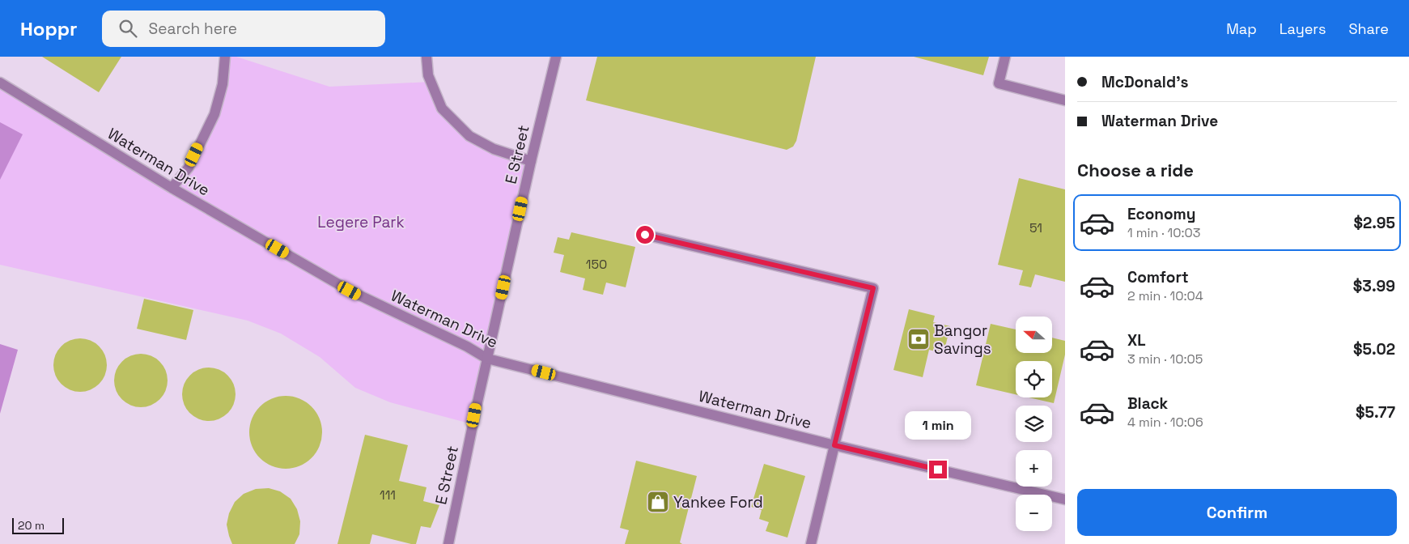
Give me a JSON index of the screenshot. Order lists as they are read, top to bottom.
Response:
{
  "streets": {
    "street": ["E Street", "Waterman Drive"]
  },
  "crossings": [
    ["E Street", "Waterman Drive"]
  ],
  "parks": ["Legere Park"],
  "places": {
    "bank": ["Bangor Savings"],
    "shop": ["Yankee Ford"]
  },
  "house_numbers": ["51", "150", "111"],
  "scale_bar": "20 m",
  "north": "left",
  "page": {
    "header": "Hoppr",
    "search": "Search here",
    "nav": ["Map", "Layers", "Share"],
    "banner": ["McDonald's", "Waterman Drive"],
    "heading": "Choose a ride",
    "list": [
      {
        "name": "Economy",
        "note": "1 min · 10:03",
        "value": "$2.95"
      },
      {
        "name": "Comfort",
        "note": "2 min · 10:04",
        "value": "$3.99"
      },
      {
        "name": "XL",
        "note": "3 min · 10:05",
        "value": "$5.02"
      },
      {
        "name": "Black",
        "note": "4 min · 10:06",
        "value": "$5.77"
      }
    ],
    "map_buttons": ["+", "−"],
    "bubble": "1 min",
    "buttons": "Confirm",
    "scale": "20 m"
  }
}
